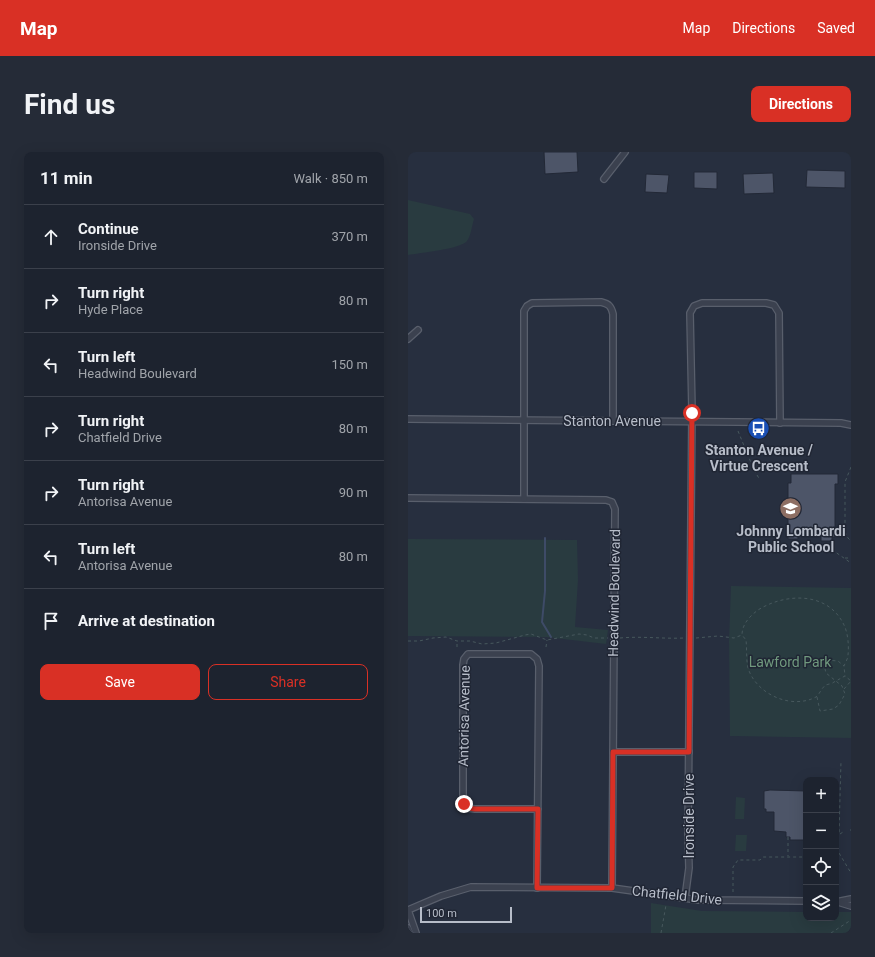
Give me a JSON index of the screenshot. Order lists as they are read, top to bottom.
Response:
{
  "streets": {
    "street": [
      "Stanton Avenue",
      "Headwind Boulevard",
      "Antorisa Avenue",
      "Ironside Drive",
      "Chatfield Drive"
    ]
  },
  "crossings": [
    ["Stanton Avenue", "Ironside Drive"],
    ["Headwind Boulevard", "Chatfield Drive"],
    ["Antorisa Avenue", "Chatfield Drive"],
    ["Ironside Drive", "Chatfield Drive"]
  ],
  "parks": ["Lawford Park"],
  "places": {
    "bus stop": ["Stanton Avenue / Virtue Crescent"],
    "school or university": ["Johnny Lombardi Public School"]
  },
  "scale_bar": "100 m",
  "page": {
    "header": "Map",
    "nav": ["Map", "Directions", "Saved"],
    "buttons": [
      "Directions",
      ["Save", "Share"]
    ],
    "title": "Find us",
    "heading": ["11 min", "Walk · 850 m"],
    "list": [
      ["Continue", "Ironside Drive", "370 m"],
      ["Turn right", "Hyde Place", "80 m"],
      ["Turn left", "Headwind Boulevard", "150 m"],
      ["Turn right", "Chatfield Drive", "80 m"],
      ["Turn right", "Antorisa Avenue", "90 m"],
      ["Turn left", "Antorisa Avenue", "80 m"],
      "Arrive at destination"
    ],
    "map_buttons": ["+", "−"],
    "scale": "100 m"
  }
}
